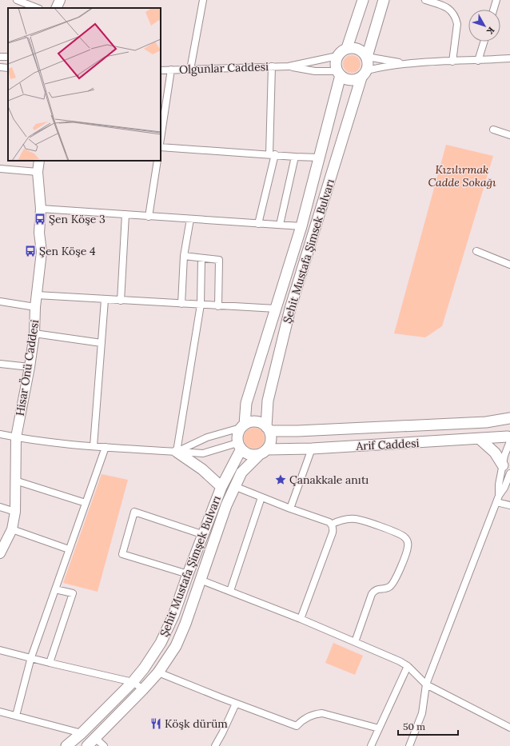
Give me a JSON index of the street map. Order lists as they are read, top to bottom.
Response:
{
  "streets": {
    "main road": [
      "Şehit Mustafa Şimsek Bulvarı",
      "Hisar Önü Caddesi",
      "Arif Caddesi",
      "Şehit Mustafa Şimşek Bulvarı"
    ],
    "street": ["Olgunlar Caddesi"]
  },
  "crossings": [
    ["Şehit Mustafa Şimsek Bulvarı", "Arif Caddesi"],
    ["Şehit Mustafa Şimsek Bulvarı", "Şehit Mustafa Şimşek Bulvarı"],
    ["Arif Caddesi", "Şehit Mustafa Şimşek Bulvarı"]
  ],
  "parks": ["Kızılırmak Cadde Sokağı"],
  "places": {
    "bus stop": ["Şen Köşe 3", "Şen Köşe 4"],
    "place": ["Çanakkale anıtı"],
    "restaurant": ["Köşk dürüm"]
  },
  "scale_bar": "50 m",
  "north": "bottom right"
}
